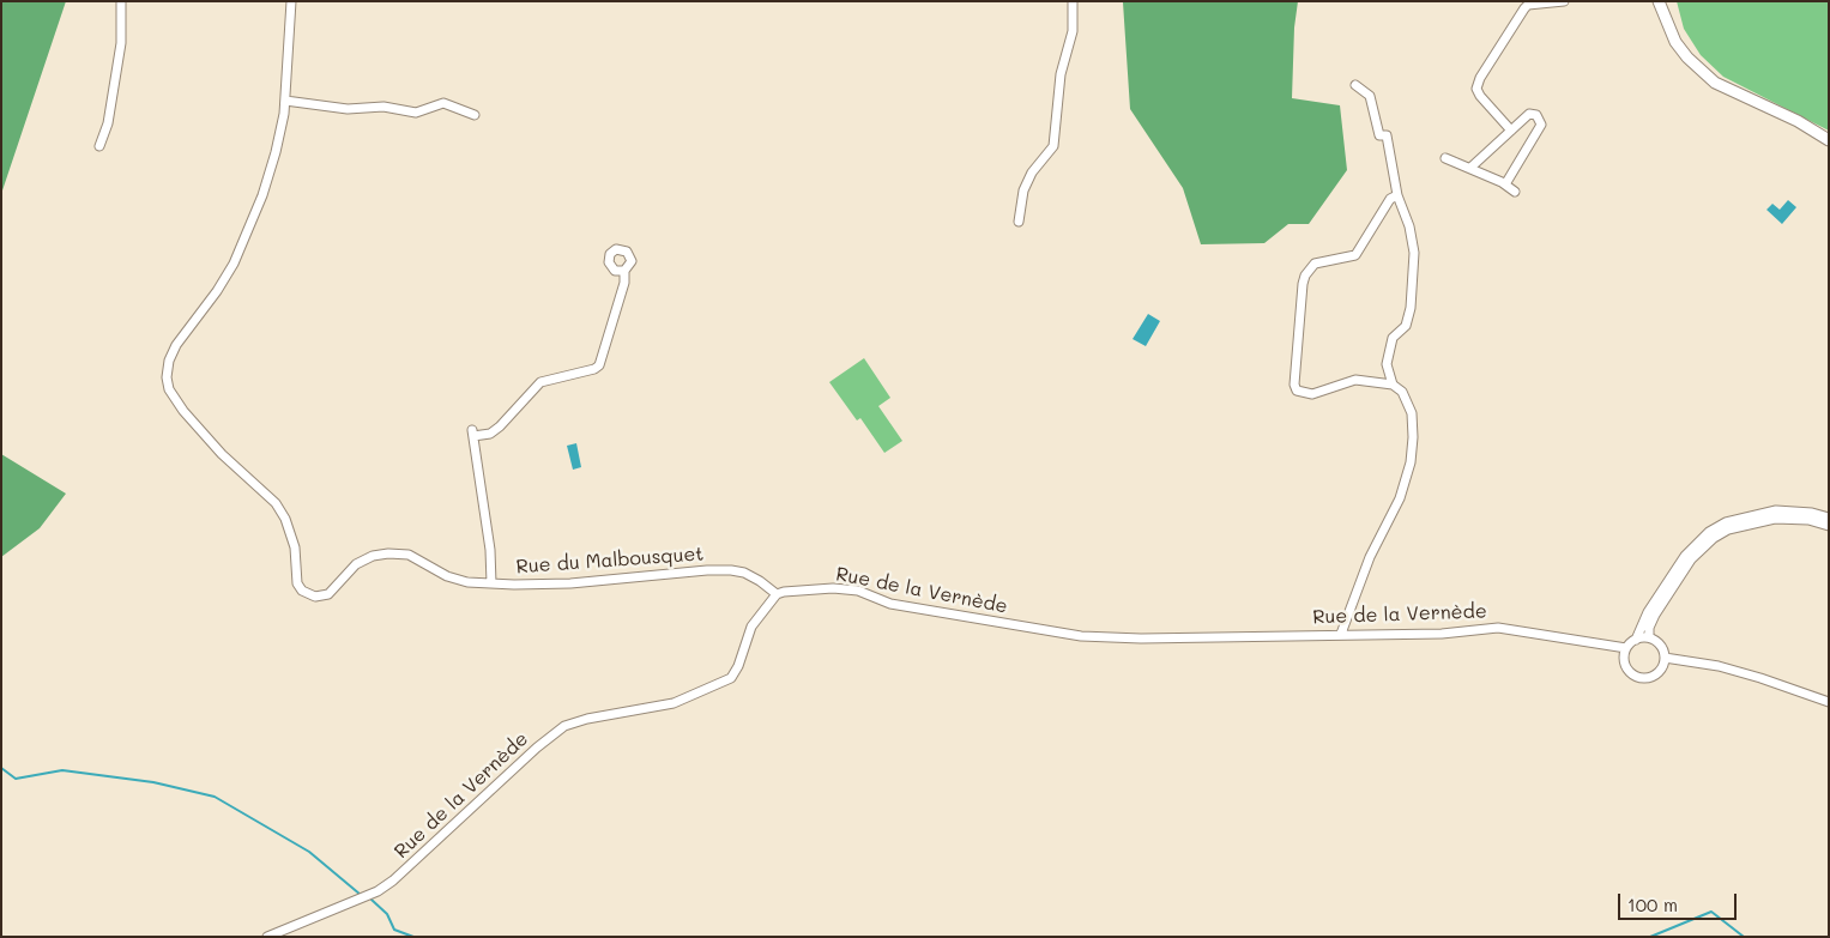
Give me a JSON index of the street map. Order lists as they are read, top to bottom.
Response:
{
  "streets": {
    "street": ["Rue du Malbousquet", "Rue de la Vernède"]
  },
  "crossings": [
    ["Rue du Malbousquet", "Rue de la Vernède"]
  ],
  "scale_bar": "100 m"
}
